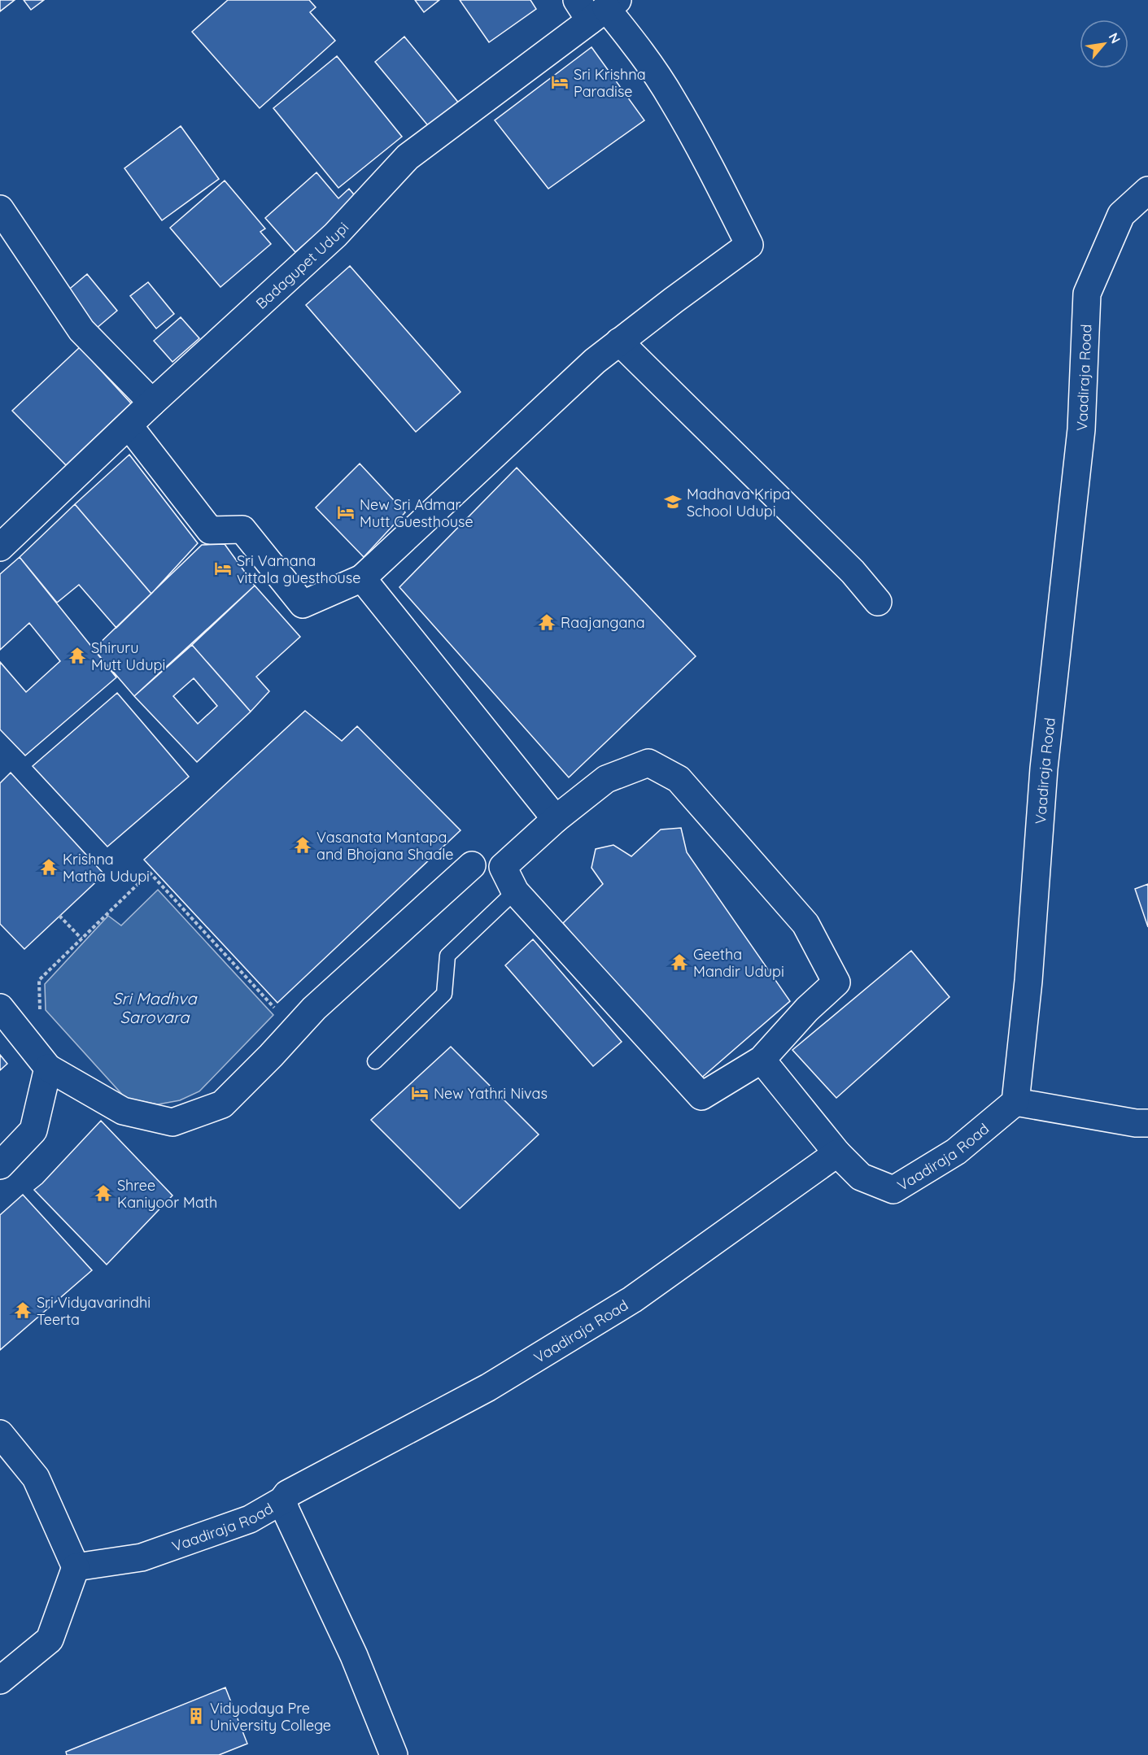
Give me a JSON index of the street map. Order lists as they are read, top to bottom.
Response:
{
  "streets": {
    "street": ["Badagupet Udupi", "Vaadiraja Road"]
  },
  "water": ["Sri Madhva Sarovara"],
  "places": {
    "hotel": [
      "Sri Krishna Paradise",
      "New Sri Admar Mutt Guesthouse",
      "Sri Vamana vittala guesthouse",
      "New Yathri Nivas"
    ],
    "school or university": ["Madhava Kripa School Udupi"],
    "temple": [
      "Raajangana",
      "Shiruru Mutt Udupi",
      "Vasanata Mantapa and Bhojana Shaale",
      "Krishna Matha Udupi",
      "Geetha Mandir Udupi",
      "Shree Kaniyoor Math",
      "Sri Vidyavarindhi Teerta"
    ],
    "building": ["Vidyodaya Pre University College"]
  },
  "north": "top right"
}
